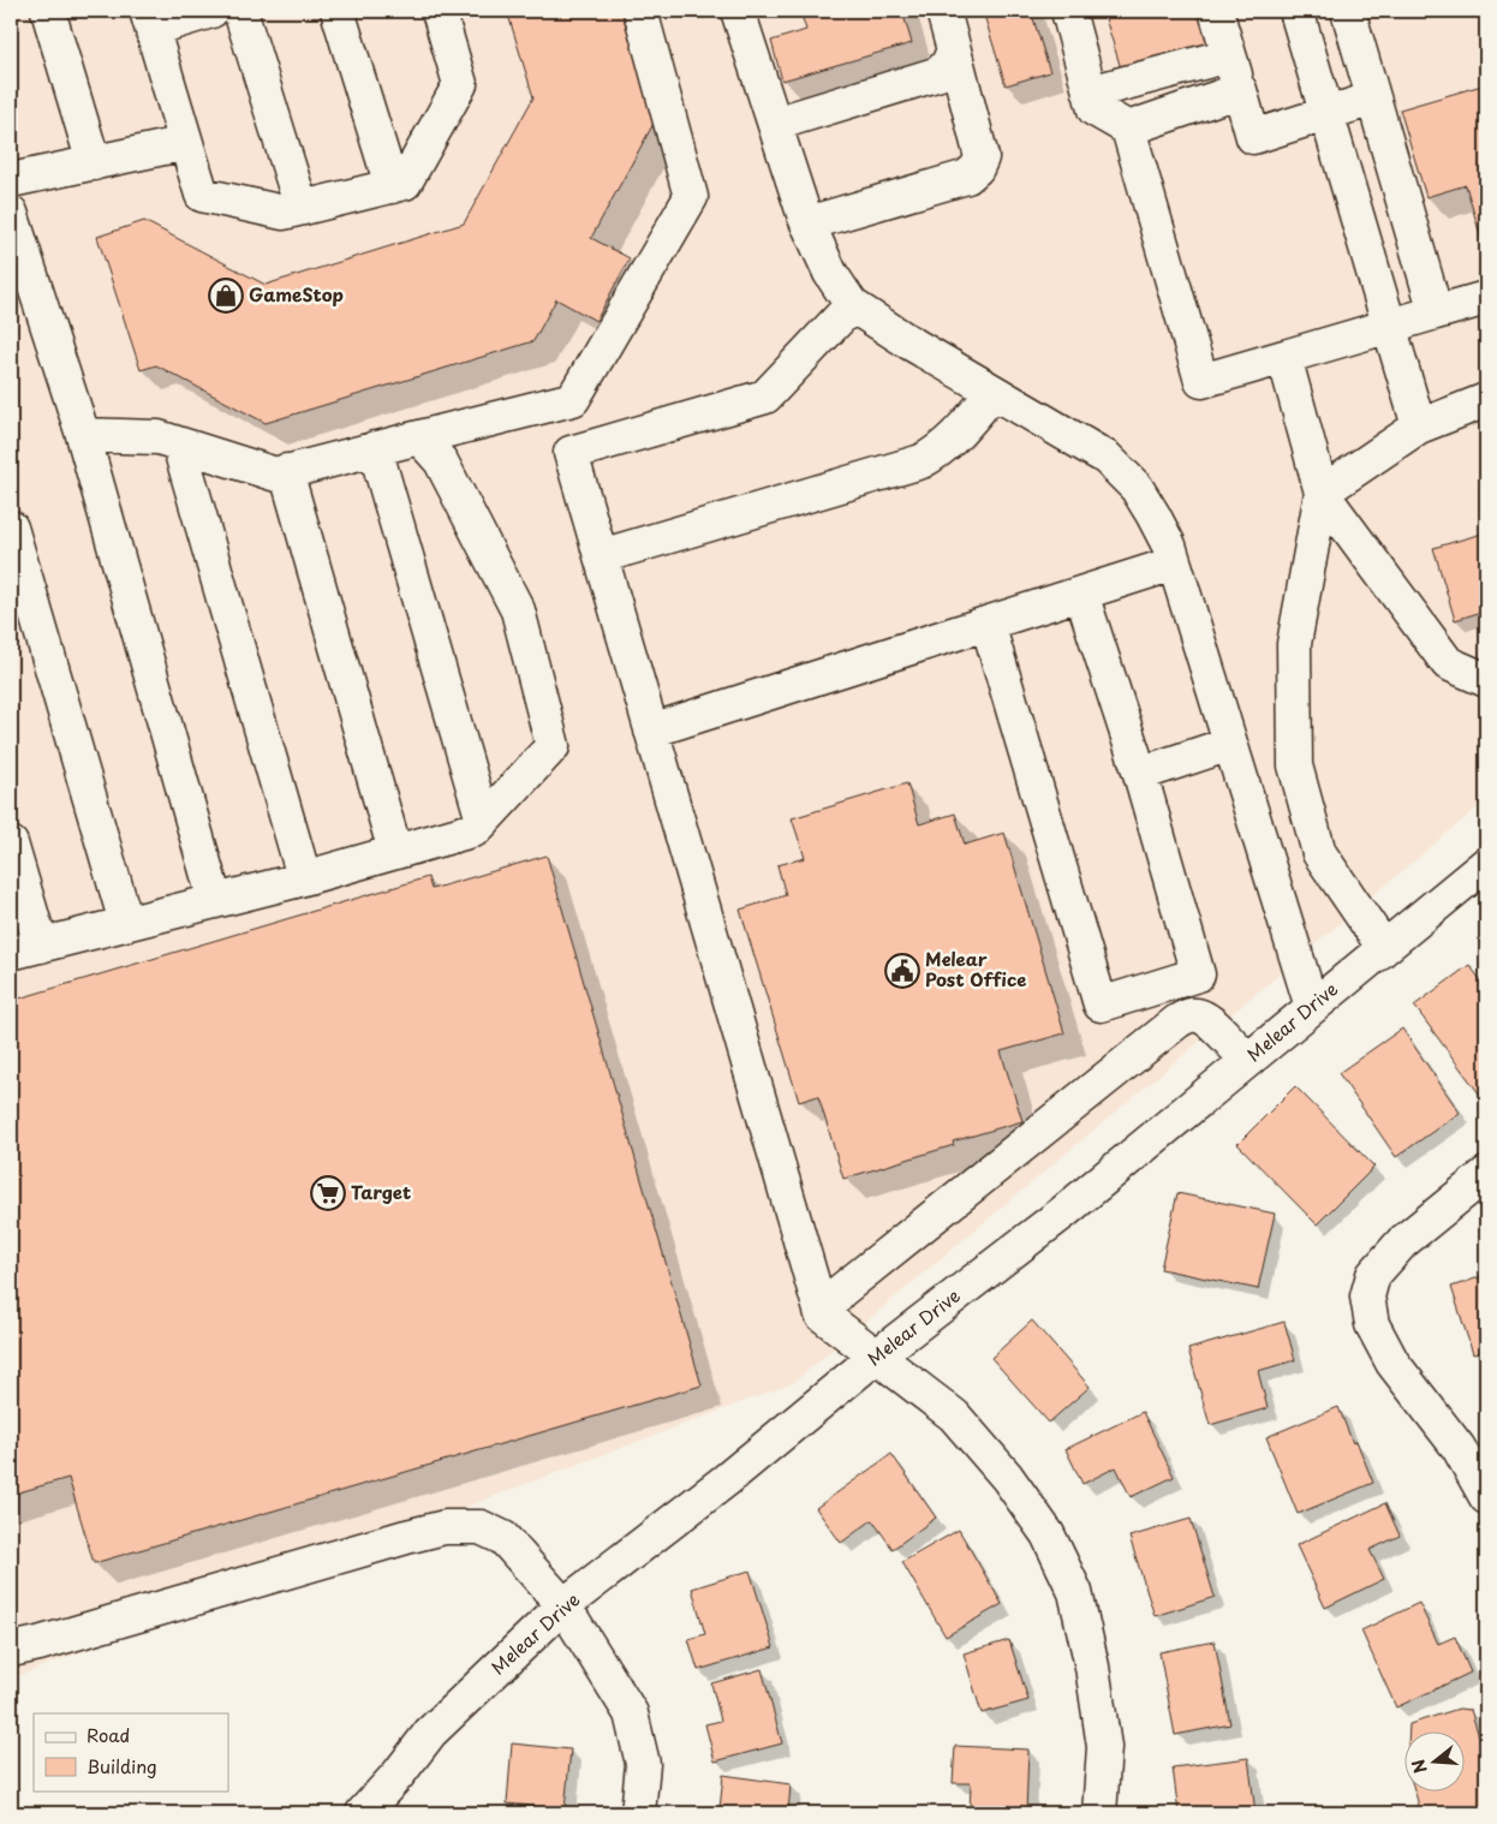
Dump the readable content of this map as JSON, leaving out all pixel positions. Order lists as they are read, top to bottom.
{
  "streets": {
    "street": ["Melear Drive"]
  },
  "places": {
    "shop": ["GameStop"],
    "public building": ["Melear Post Office"],
    "supermarket": ["Target"]
  },
  "legend": ["Road", "Building"],
  "north": "left"
}
